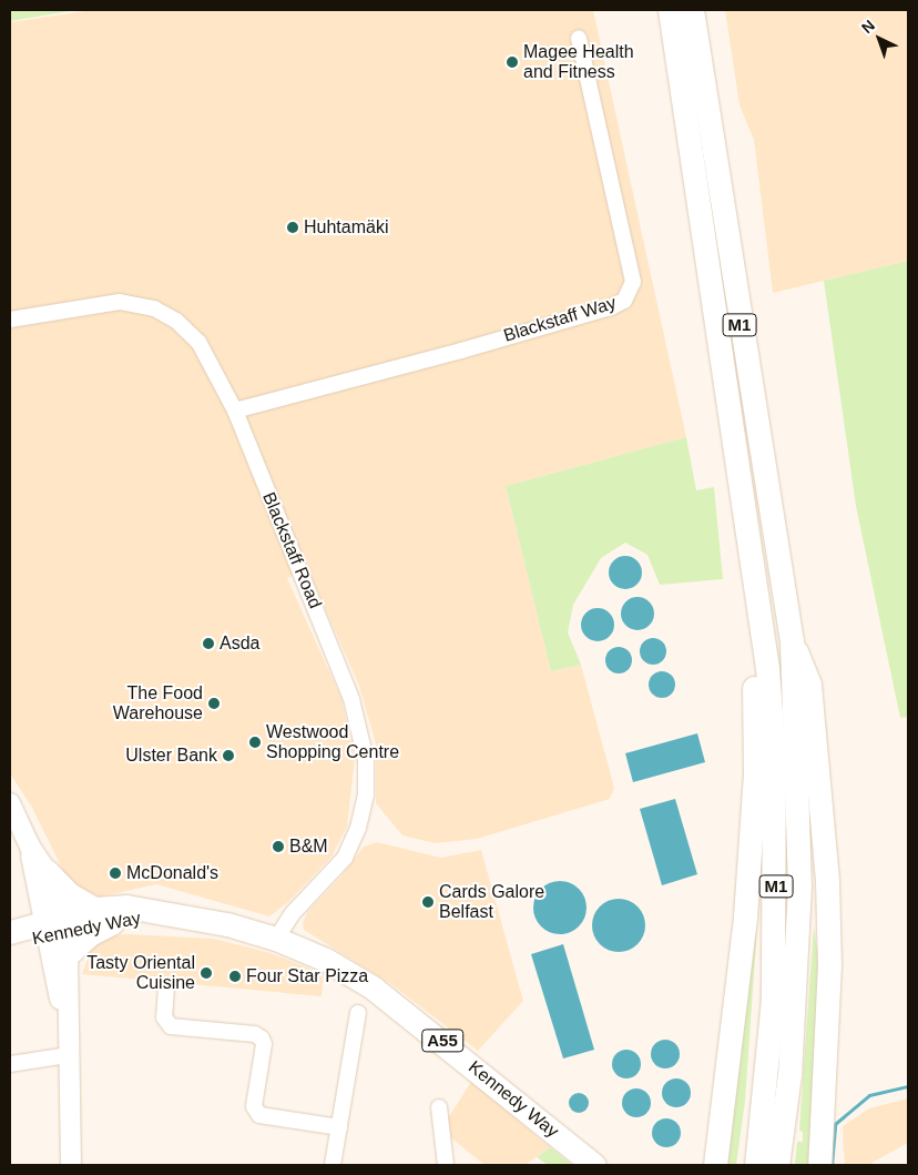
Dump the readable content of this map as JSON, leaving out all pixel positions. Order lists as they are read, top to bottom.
{
  "streets": {
    "highway": ["M1", "Kennedy Way", "A55"],
    "street": ["Blackstaff Way", "Blackstaff Road"]
  },
  "crossings": [
    ["Blackstaff Way", "Blackstaff Road"],
    ["Blackstaff Road", "Kennedy Way"]
  ],
  "places": [
    "Magee Health and Fitness",
    "Huhtamäki",
    "Asda",
    "The Food Warehouse",
    "Westwood Shopping Centre",
    "Ulster Bank",
    "B&M",
    "McDonald's",
    "Cards Galore Belfast",
    "Tasty Oriental Cuisine",
    "Four Star Pizza"
  ],
  "north": "top left"
}
